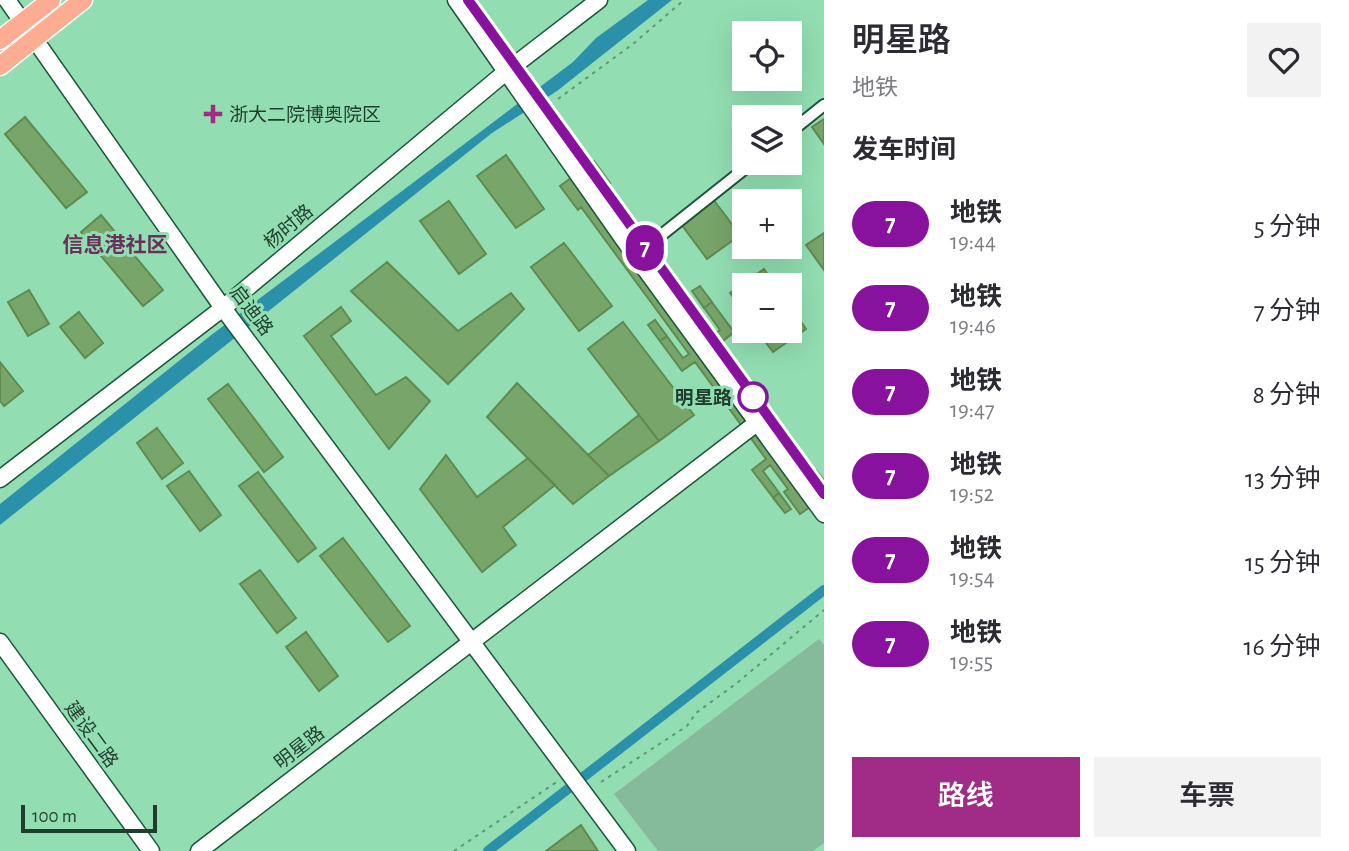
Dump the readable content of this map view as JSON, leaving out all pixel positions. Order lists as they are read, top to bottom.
{
  "streets": {
    "street": [
      "杨时路",
      "启迪路",
      "建设二路",
      "明星路"
    ]
  },
  "crossings": [
    ["杨时路", "启迪路"],
    ["启迪路", "明星路"]
  ],
  "districts": ["信息港社区"],
  "places": {
    "health": ["浙大二院博奥院区"],
    "other": ["明星路"]
  },
  "lines": ["metro line 7"],
  "scale_bar": "100 m",
  "page": {
    "on_map": "7",
    "heading": [
      ["明星路", "地铁"],
      "发车时间"
    ],
    "map_buttons": ["+", "−"],
    "list": [
      {
        "mark": "7",
        "name": "地铁",
        "note": "19:44",
        "value": "5 分钟"
      },
      {
        "mark": "7",
        "name": "地铁",
        "note": "19:46",
        "value": "7 分钟"
      },
      {
        "mark": "7",
        "name": "地铁",
        "note": "19:47",
        "value": "8 分钟"
      },
      {
        "mark": "7",
        "name": "地铁",
        "note": "19:52",
        "value": "13 分钟"
      },
      {
        "mark": "7",
        "name": "地铁",
        "note": "19:54",
        "value": "15 分钟"
      },
      {
        "mark": "7",
        "name": "地铁",
        "note": "19:55",
        "value": "16 分钟"
      }
    ],
    "buttons": ["路线", "车票"],
    "scale": "100 m"
  }
}
